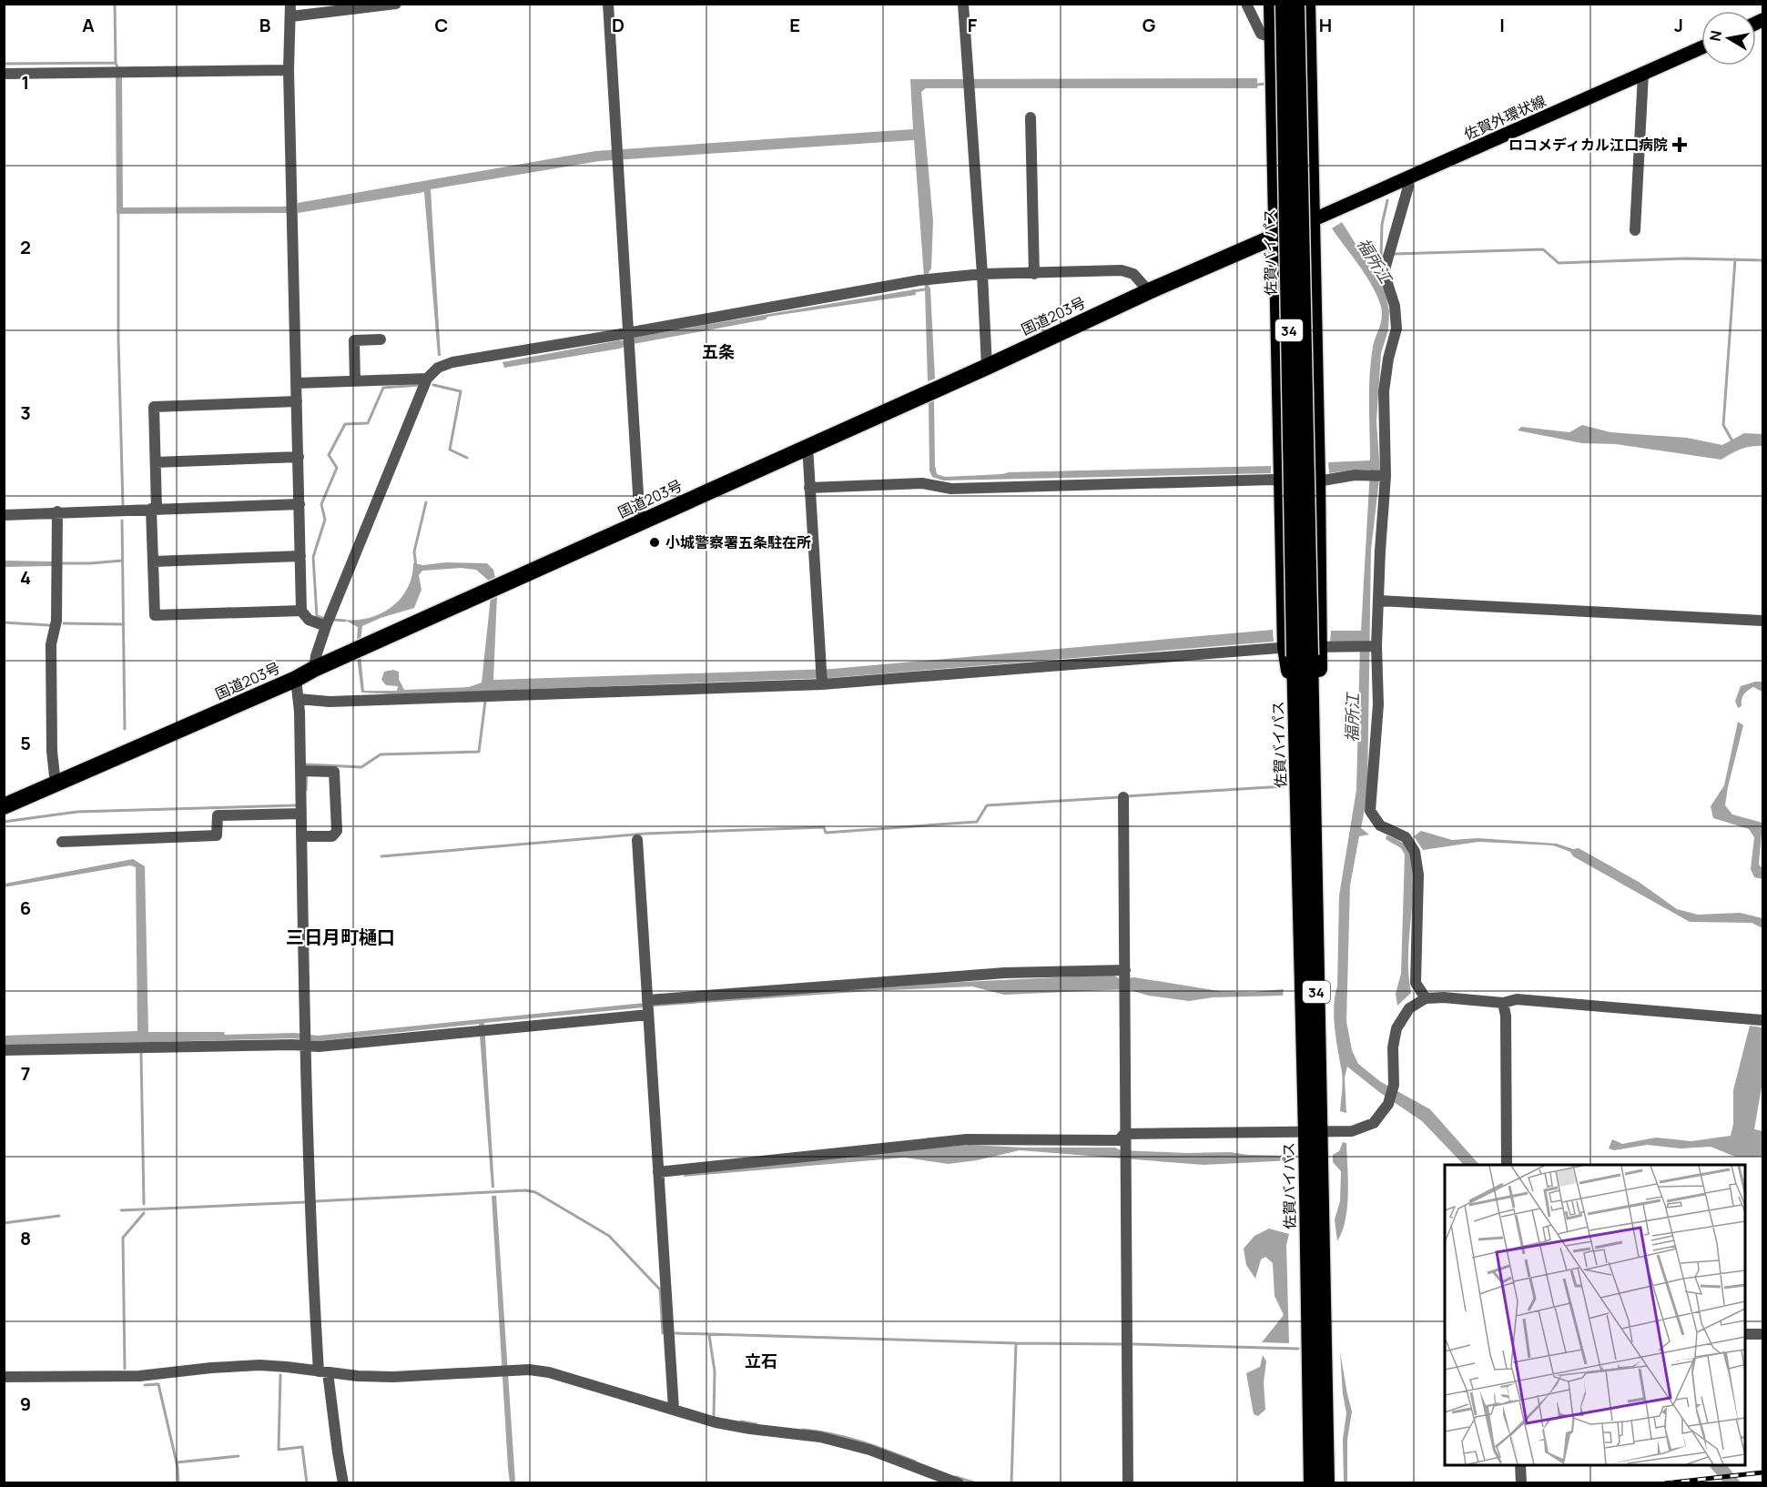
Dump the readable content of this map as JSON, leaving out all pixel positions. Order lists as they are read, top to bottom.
{
  "streets": {
    "highway": ["佐賀バイパス", "国道203号", "34"],
    "main road": ["佐賀外環状線"]
  },
  "crossings": [
    ["佐賀外環状線", "国道203号"]
  ],
  "districts": ["五条", "三日月町樋口", "立石"],
  "water": ["福所江"],
  "places": {
    "health": ["ロコメディカル江口病院"],
    "other": ["小城警察署五条駐在所"]
  },
  "north": "left",
  "grid": {
    "columns": [
      "A",
      "B",
      "C",
      "D",
      "E",
      "F",
      "G",
      "H",
      "I",
      "J"
    ],
    "rows": [
      "1",
      "2",
      "3",
      "4",
      "5",
      "6",
      "7",
      "8",
      "9"
    ]
  }
}
